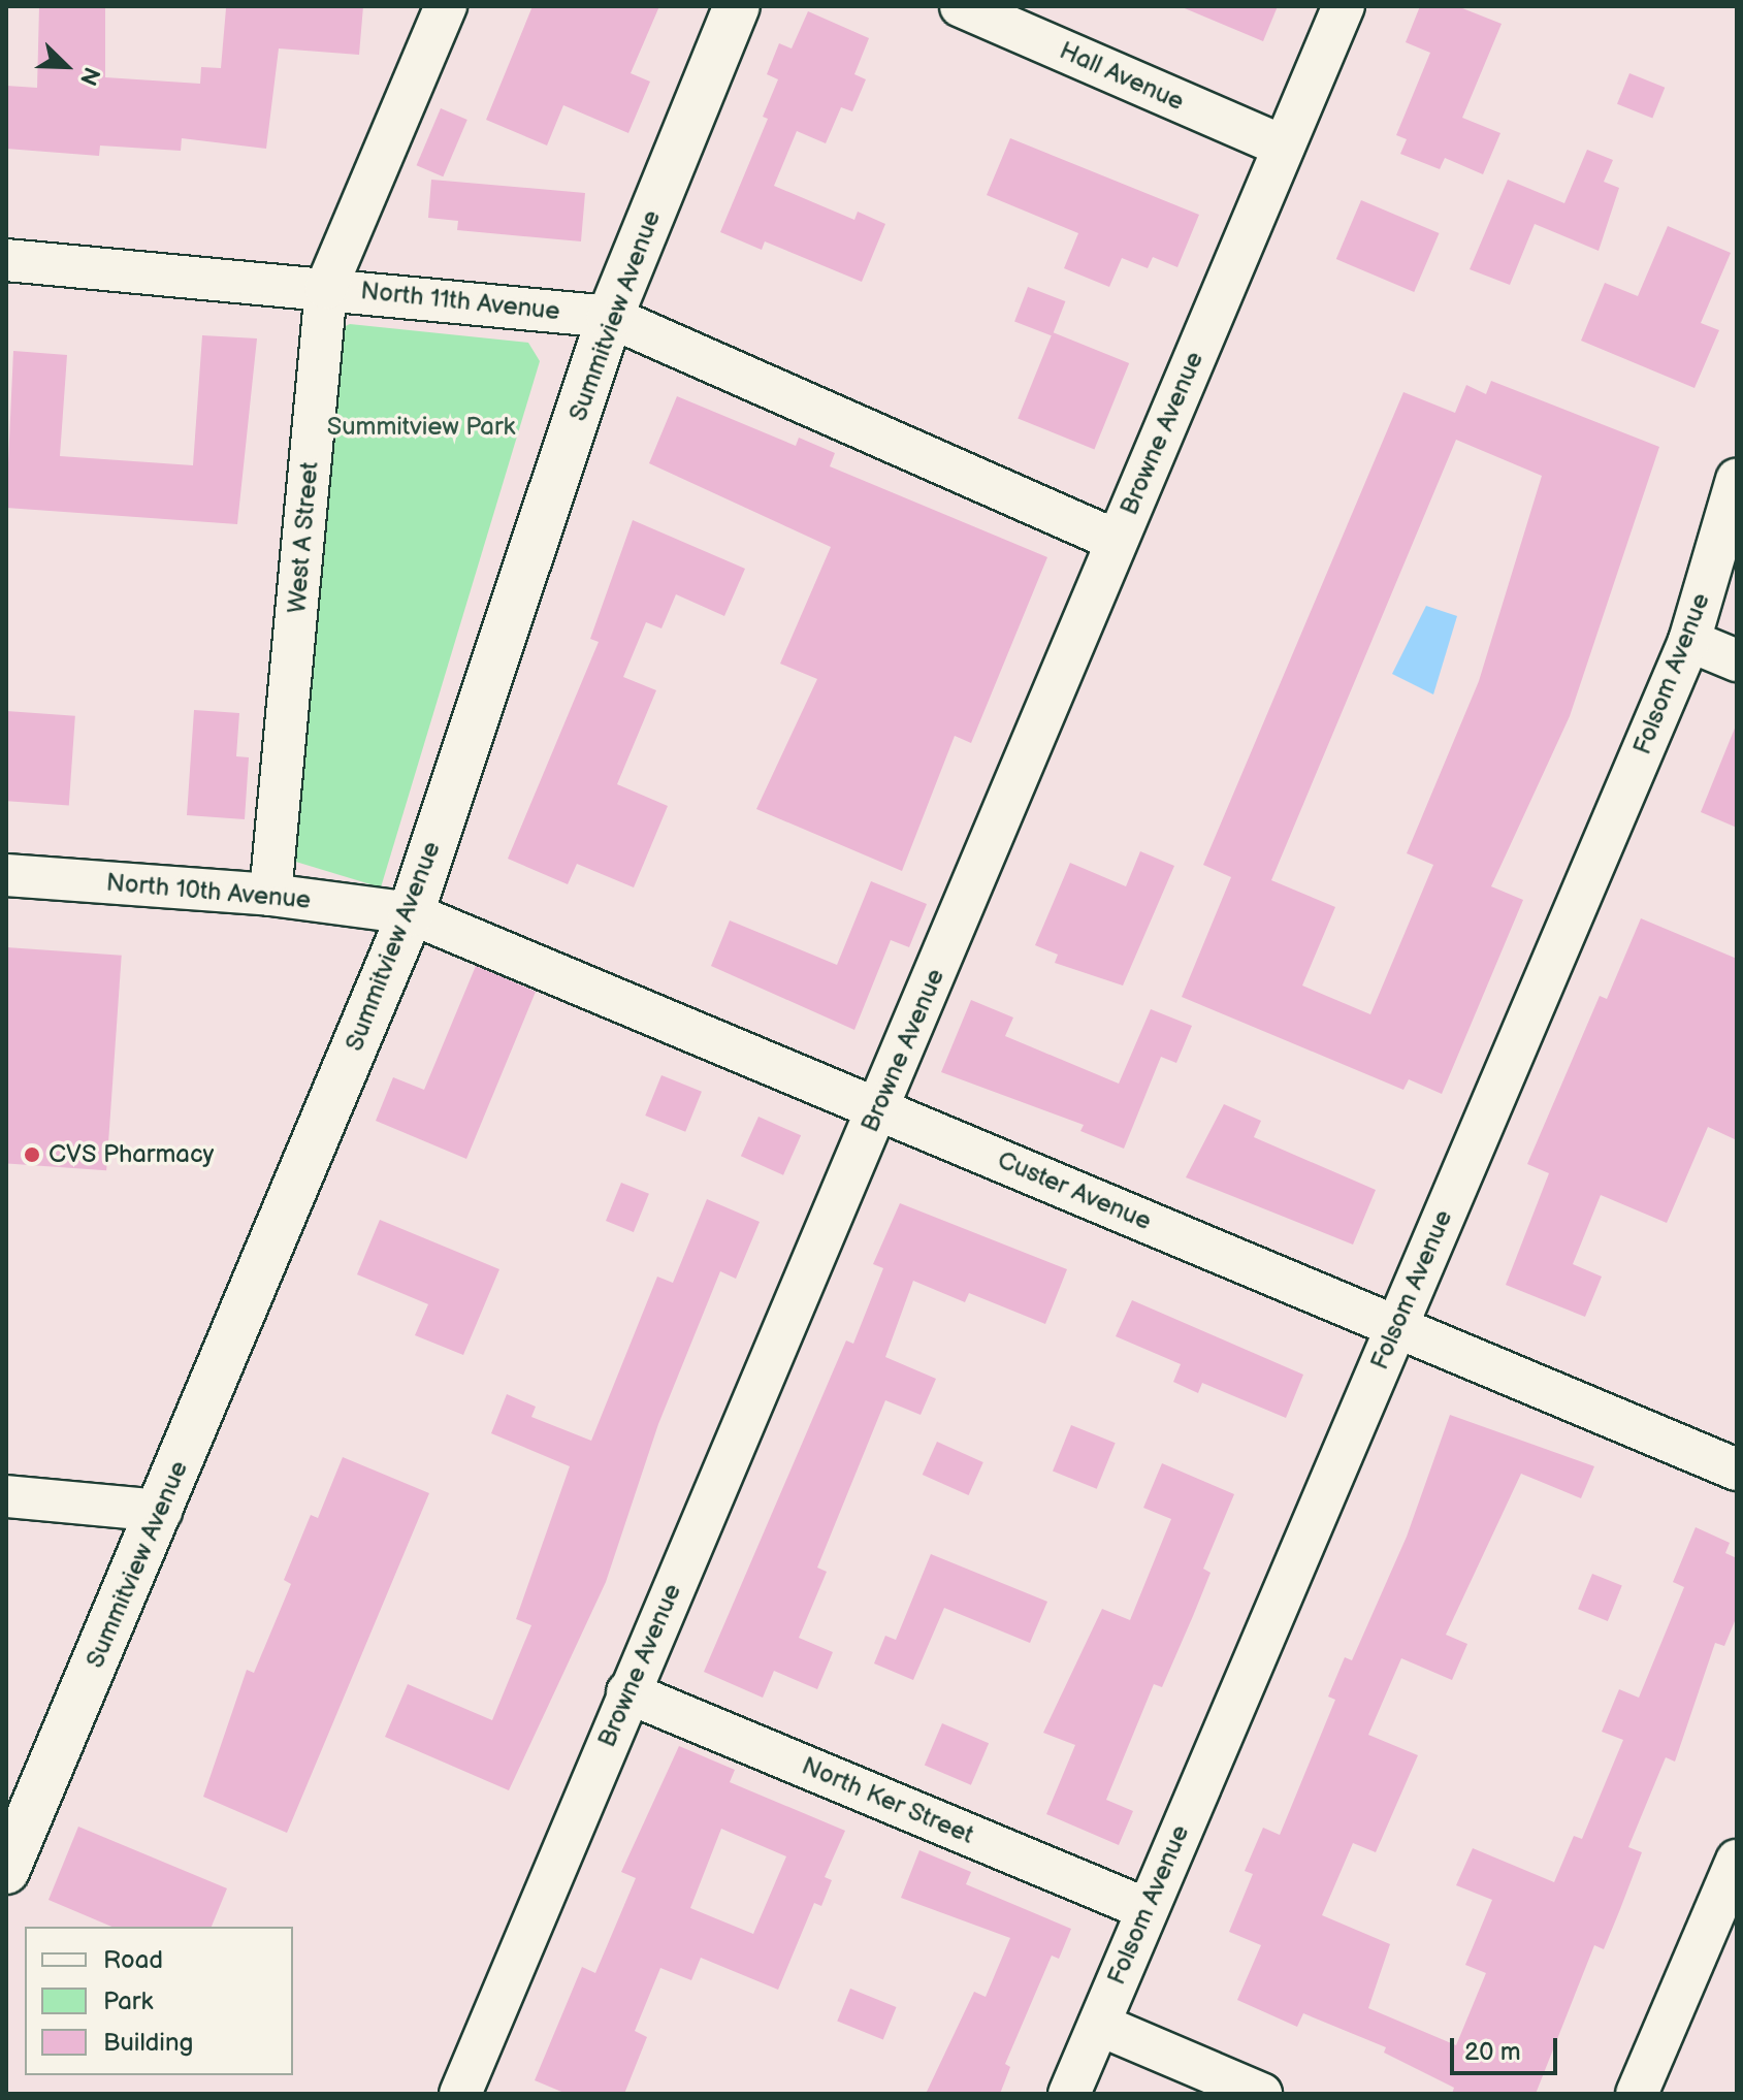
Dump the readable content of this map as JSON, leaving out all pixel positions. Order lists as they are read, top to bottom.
{
  "streets": {
    "main road": ["Summitview Avenue"],
    "street": [
      "Hall Avenue",
      "North 11th Avenue",
      "Browne Avenue",
      "West A Street",
      "Folsom Avenue",
      "North 10th Avenue",
      "Custer Avenue",
      "North Ker Street"
    ]
  },
  "crossings": [
    ["Hall Avenue", "Browne Avenue"],
    ["North 11th Avenue", "Summitview Avenue"],
    ["North 11th Avenue", "Browne Avenue"],
    ["North 11th Avenue", "West A Street"],
    ["Summitview Avenue", "North 10th Avenue"],
    ["Summitview Avenue", "Custer Avenue"],
    ["Browne Avenue", "Custer Avenue"],
    ["Browne Avenue", "North Ker Street"],
    ["West A Street", "North 10th Avenue"],
    ["Folsom Avenue", "Custer Avenue"],
    ["Folsom Avenue", "North Ker Street"],
    ["North 10th Avenue", "Custer Avenue"]
  ],
  "parks": ["Summitview Park"],
  "places": ["CVS Pharmacy"],
  "legend": ["Road", "Park", "Building"],
  "scale_bar": "20 m",
  "north": "bottom right"
}
